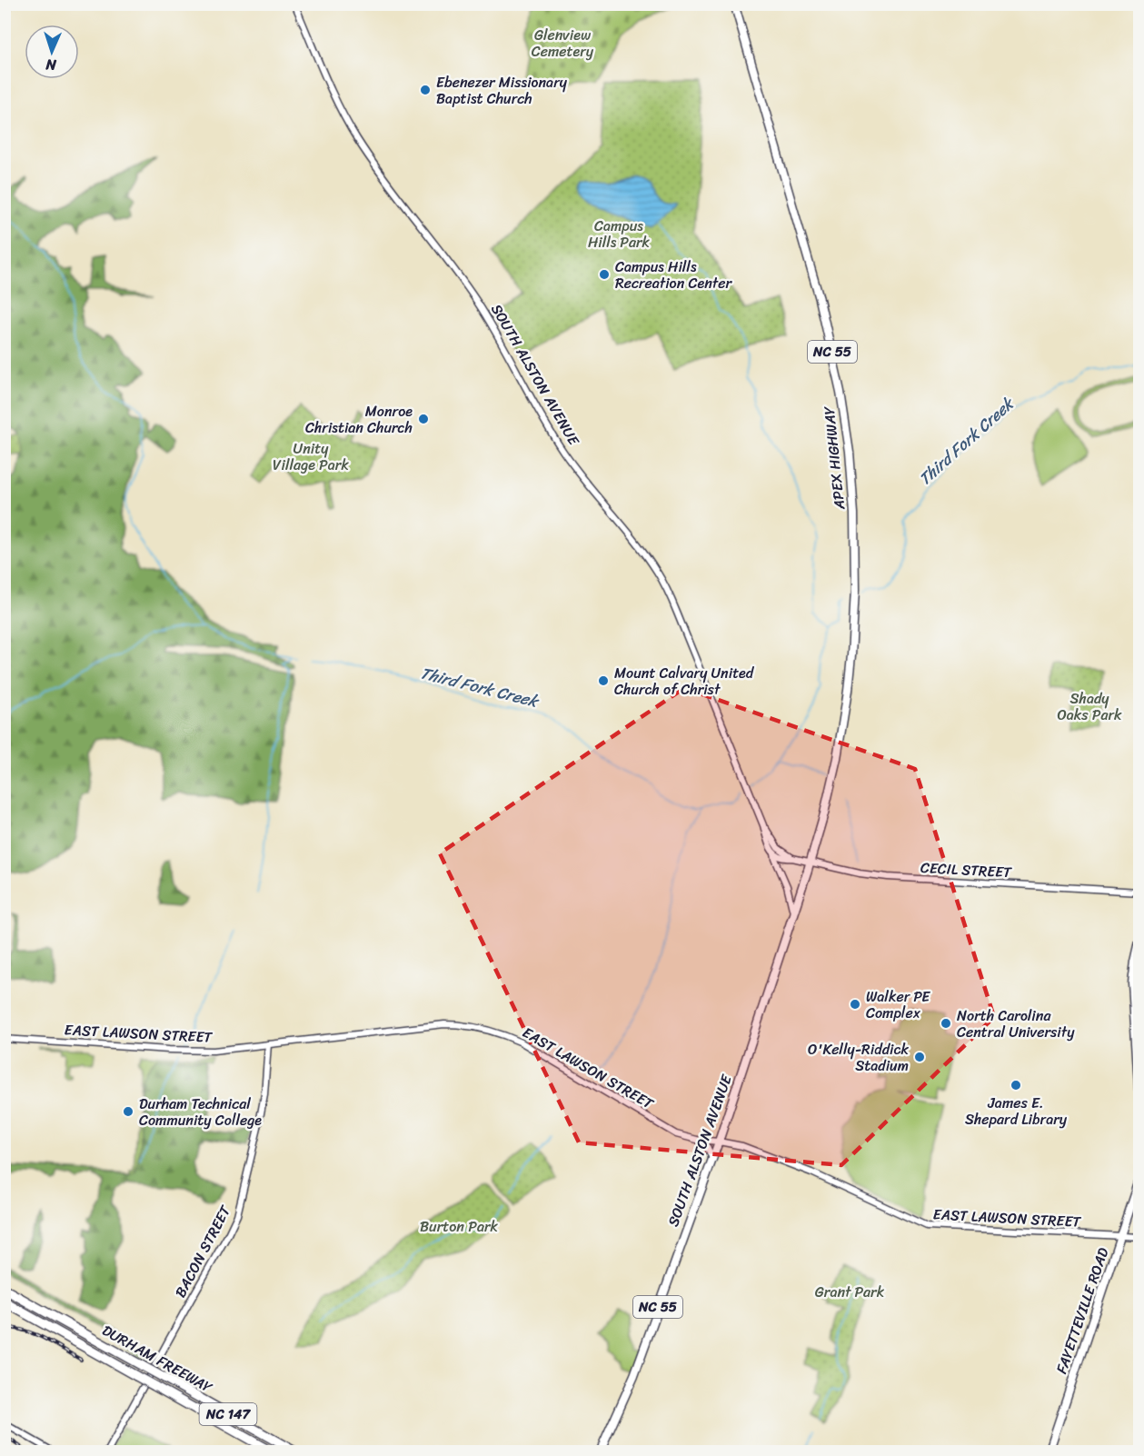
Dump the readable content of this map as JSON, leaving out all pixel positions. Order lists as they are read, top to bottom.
{
  "streets": {
    "highway": ["DURHAM FREEWAY", "NC 147"],
    "main road": [
      "NC 55",
      "SOUTH ALSTON AVENUE",
      "APEX HIGHWAY",
      "FAYETTEVILLE ROAD"
    ],
    "street": ["CECIL STREET", "EAST LAWSON STREET", "BACON STREET"]
  },
  "crossings": [
    ["SOUTH ALSTON AVENUE", "APEX HIGHWAY"],
    ["SOUTH ALSTON AVENUE", "EAST LAWSON STREET"],
    ["APEX HIGHWAY", "CECIL STREET"],
    ["EAST LAWSON STREET", "BACON STREET"],
    ["EAST LAWSON STREET", "FAYETTEVILLE ROAD"]
  ],
  "water": ["Third Fork Creek"],
  "parks": [
    "Glenview Cemetery",
    "Campus Hills Park",
    "Unity Village Park",
    "Shady Oaks Park",
    "Burton Park",
    "Grant Park"
  ],
  "places": [
    "Ebenezer Missionary Baptist Church",
    "Campus Hills Recreation Center",
    "Monroe Christian Church",
    "Mount Calvary United Church of Christ",
    "Walker PE Complex",
    "North Carolina Central University",
    "O'Kelly-Riddick Stadium",
    "James E. Shepard Library",
    "Durham Technical Community College"
  ],
  "north": "bottom"
}
